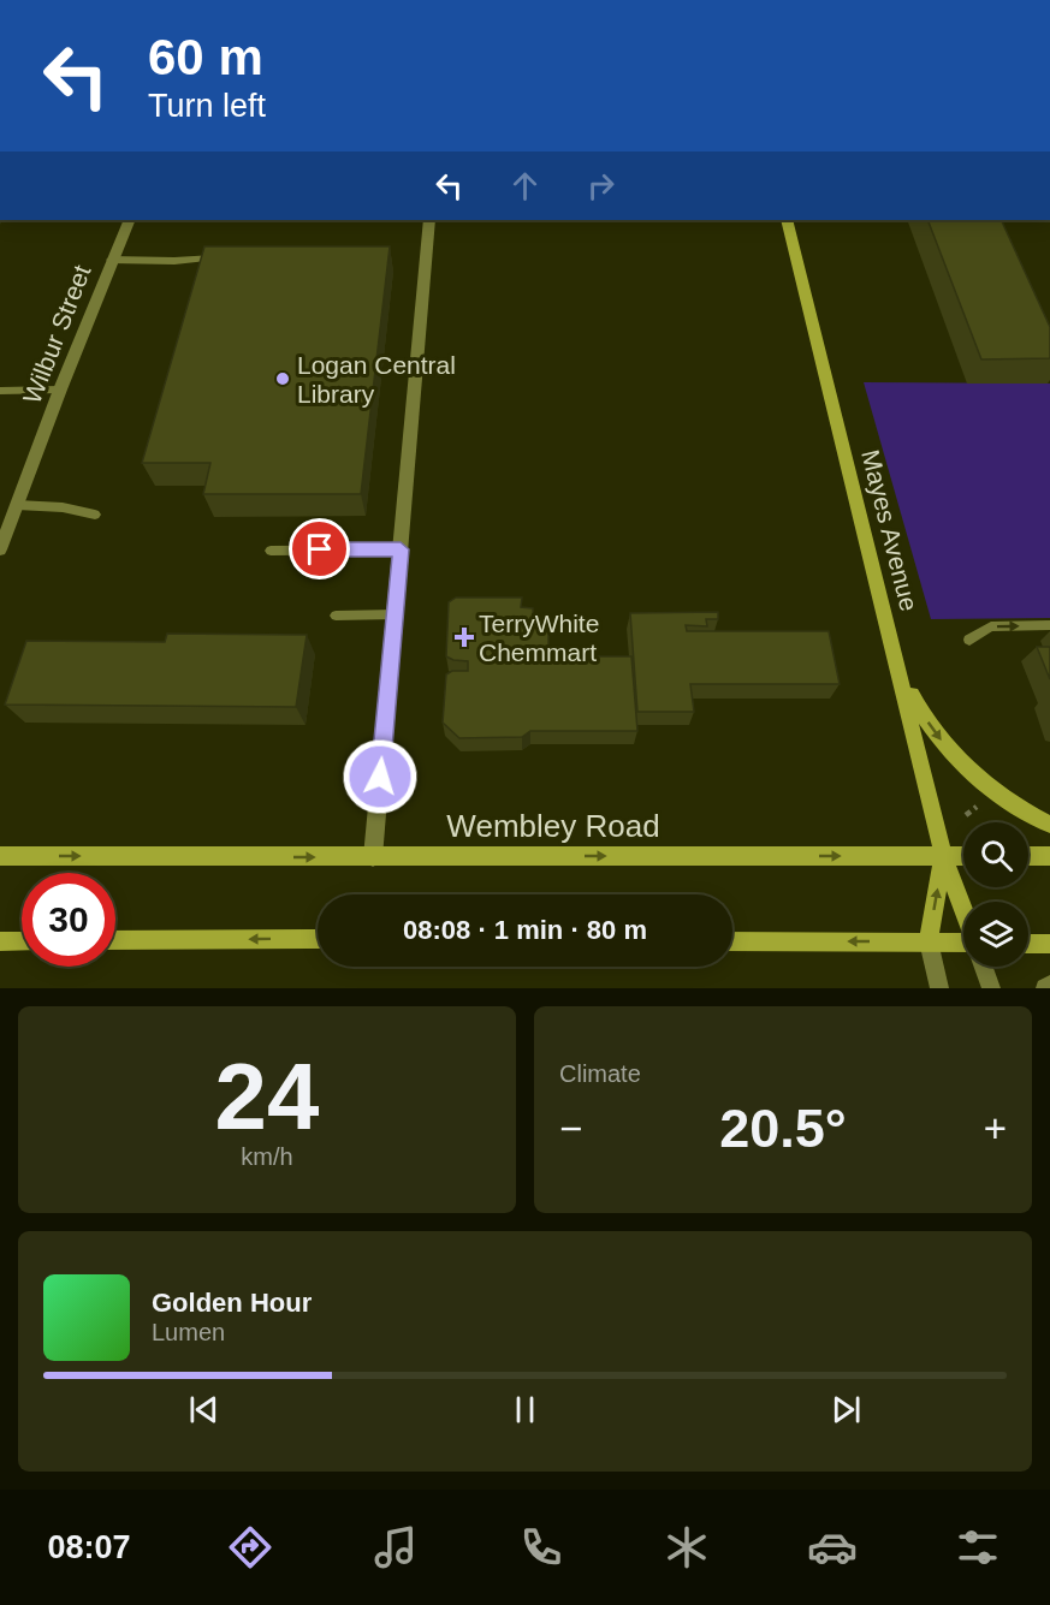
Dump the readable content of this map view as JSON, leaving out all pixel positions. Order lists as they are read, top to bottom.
{
  "streets": {
    "main road": ["Mayes Avenue", "Wembley Road"],
    "street": ["Wilbur Street"]
  },
  "crossings": [
    ["Mayes Avenue", "Wembley Road"]
  ],
  "places": {
    "other": ["Logan Central Library"],
    "health": ["TerryWhite Chemmart"]
  },
  "page": {
    "turn": ["60 m", "Turn left"],
    "limit": "30",
    "trip": "08:08 · 1 min · 80 m",
    "tile": [
      ["24", "km/h"],
      "Climate"
    ],
    "heat": ["−", "20.5°", "+"],
    "song": ["Golden Hour", "Lumen"],
    "tabs": "08:07"
  }
}
